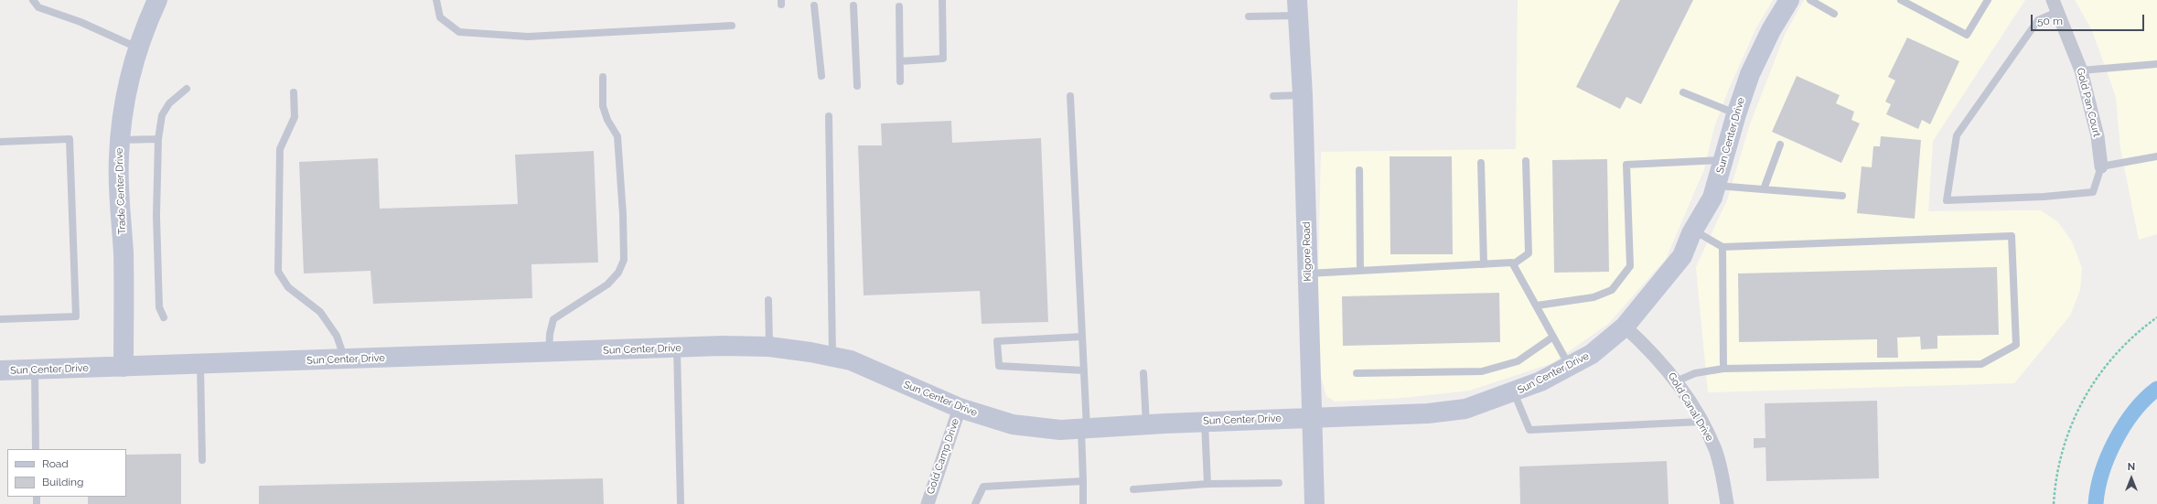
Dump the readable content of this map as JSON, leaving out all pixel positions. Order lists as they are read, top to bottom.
{
  "streets": {
    "street": [
      "Gold Pan Court",
      "Sun Center Drive",
      "Trade Center Drive",
      "Kilgore Road",
      "Gold Canal Drive",
      "Gold Camp Drive"
    ]
  },
  "crossings": [
    ["Sun Center Drive", "Trade Center Drive"],
    ["Sun Center Drive", "Kilgore Road"],
    ["Sun Center Drive", "Gold Canal Drive"],
    ["Sun Center Drive", "Gold Camp Drive"]
  ],
  "legend": ["Road", "Building"],
  "scale_bar": "50 m",
  "north": "top"
}
